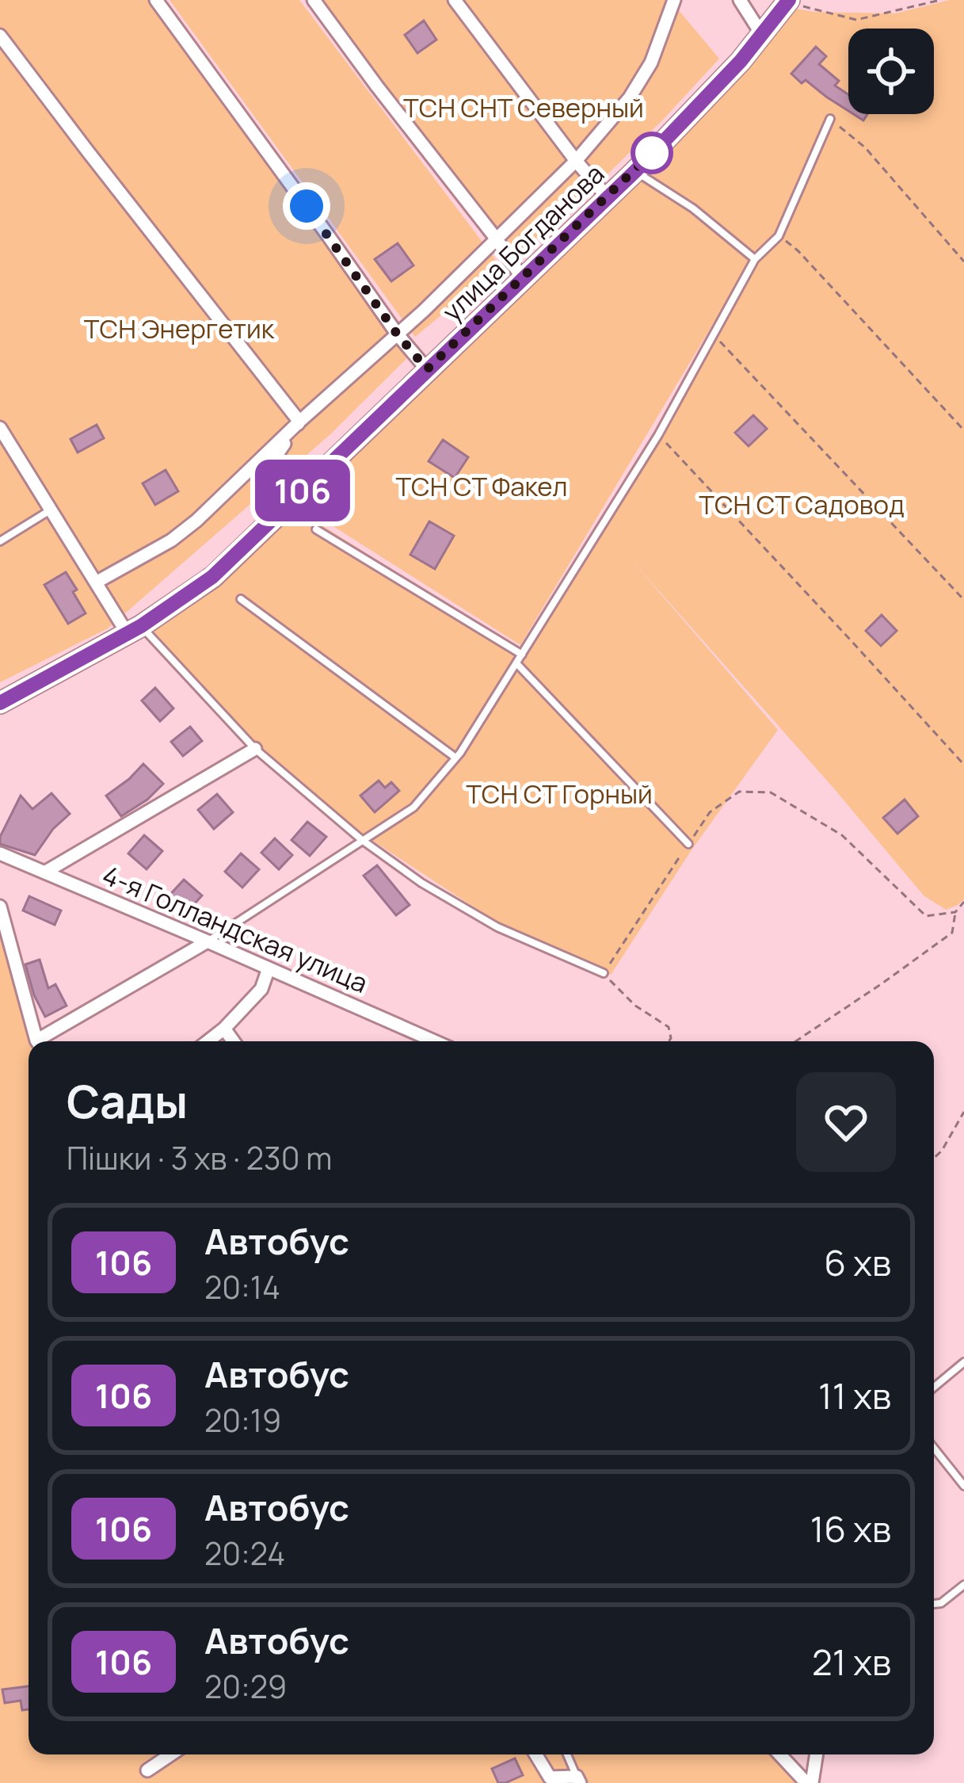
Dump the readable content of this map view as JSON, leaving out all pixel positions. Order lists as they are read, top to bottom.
{
  "streets": {
    "main road": ["улица Богданова"],
    "street": ["4-я Голландская улица"]
  },
  "parks": [
    "ТСН СНТ Северный",
    "ТСН Энергетик",
    "ТСН СТ Факел",
    "ТСН СТ Садовод",
    "ТСН СТ Горный"
  ],
  "lines": ["bus line 106"],
  "page": {
    "on_map": "106",
    "heading": ["Сады", "Пішки · 3 хв · 230 m"],
    "list": [
      {
        "mark": "106",
        "name": "Автобус",
        "note": "20:14",
        "value": "6 хв"
      },
      {
        "mark": "106",
        "name": "Автобус",
        "note": "20:19",
        "value": "11 хв"
      },
      {
        "mark": "106",
        "name": "Автобус",
        "note": "20:24",
        "value": "16 хв"
      },
      {
        "mark": "106",
        "name": "Автобус",
        "note": "20:29",
        "value": "21 хв"
      }
    ]
  }
}
